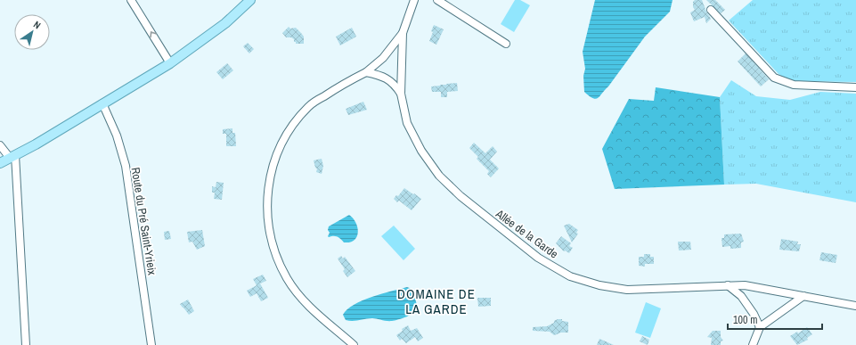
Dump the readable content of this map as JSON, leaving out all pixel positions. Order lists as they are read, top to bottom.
{
  "streets": {
    "street": ["Route du Pré Saint-Yrieix", "Allée de la Garde"]
  },
  "districts": ["DOMAINE DE LA GARDE"],
  "scale_bar": "100 m",
  "north": "top right"
}
